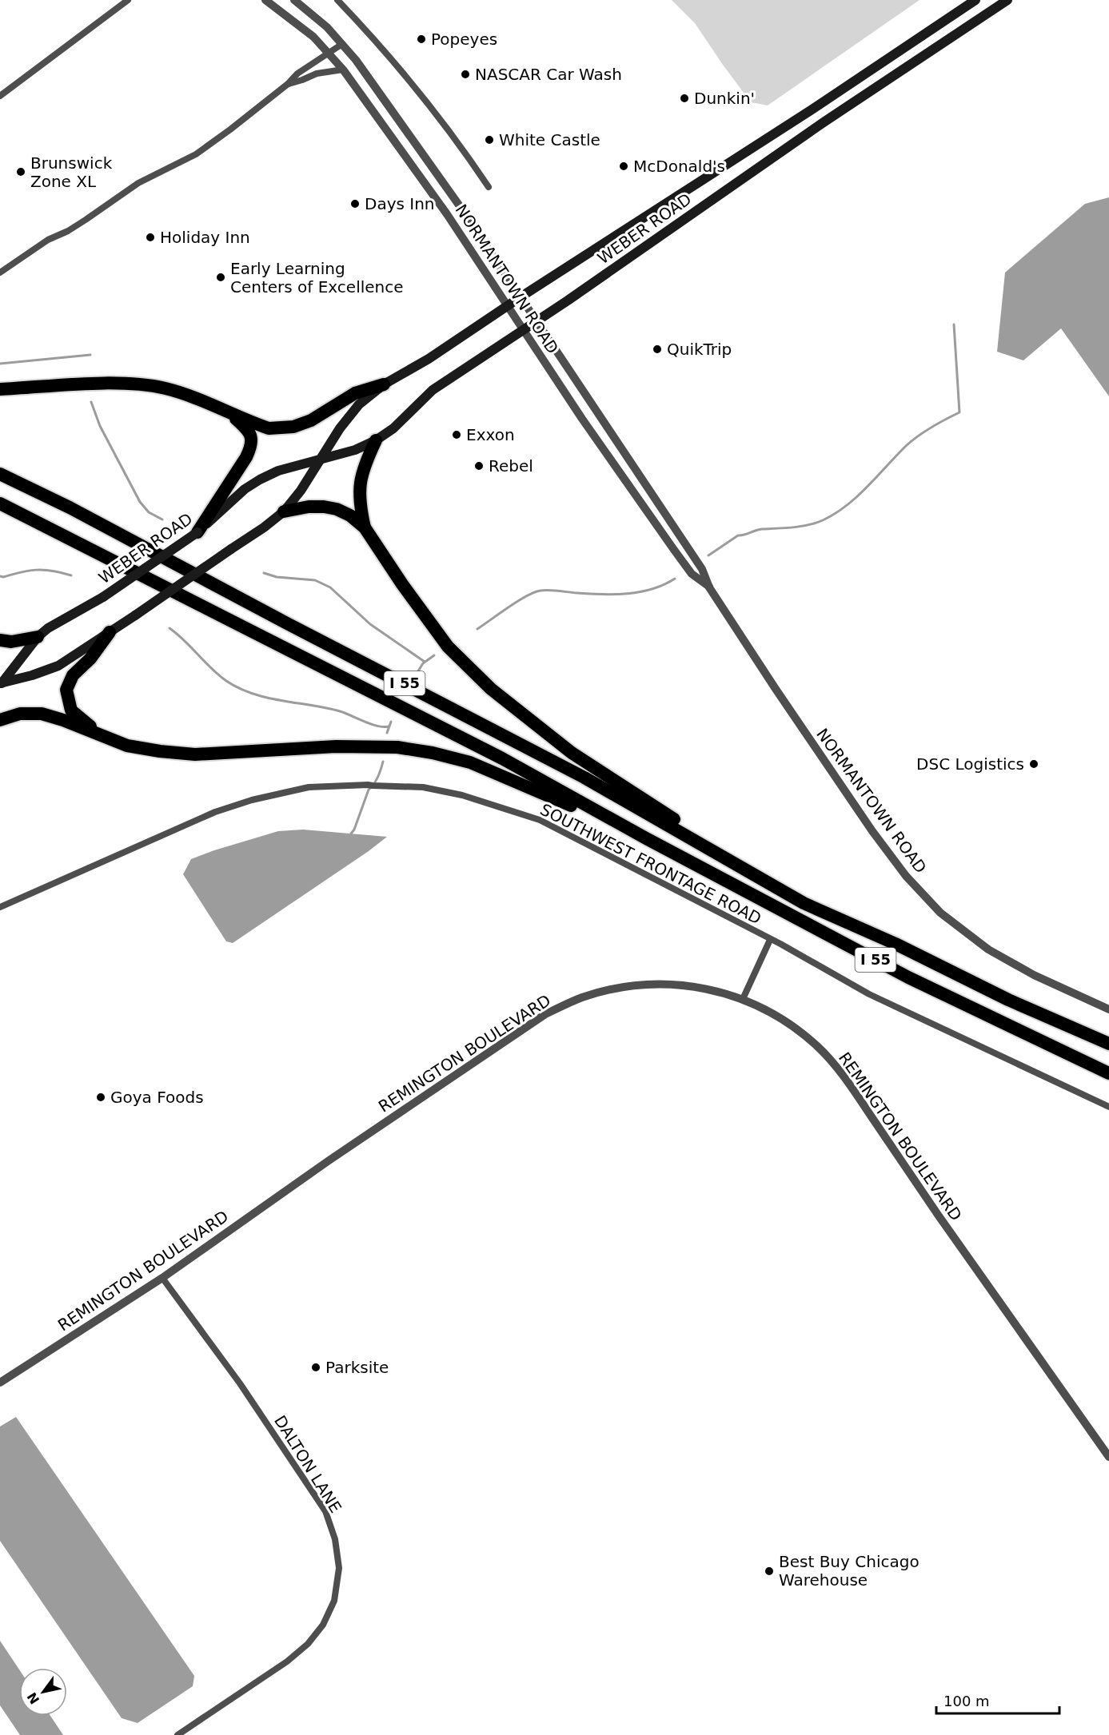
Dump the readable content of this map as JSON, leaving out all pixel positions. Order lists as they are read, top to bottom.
{
  "streets": {
    "highway": ["I 55"],
    "main road": ["WEBER ROAD"],
    "street": [
      "NORMANTOWN ROAD",
      "SOUTHWEST FRONTAGE ROAD",
      "REMINGTON BOULEVARD",
      "DALTON LANE"
    ]
  },
  "crossings": [
    ["WEBER ROAD", "NORMANTOWN ROAD"],
    ["SOUTHWEST FRONTAGE ROAD", "REMINGTON BOULEVARD"],
    ["REMINGTON BOULEVARD", "DALTON LANE"]
  ],
  "places": [
    "Popeyes",
    "NASCAR Car Wash",
    "Dunkin'",
    "White Castle",
    "McDonald's",
    "Brunswick Zone XL",
    "Days Inn",
    "Holiday Inn",
    "Early Learning Centers of Excellence",
    "QuikTrip",
    "Exxon",
    "Rebel",
    "DSC Logistics",
    "Goya Foods",
    "Parksite",
    "Best Buy Chicago Warehouse"
  ],
  "scale_bar": "100 m",
  "north": "bottom left"
}
